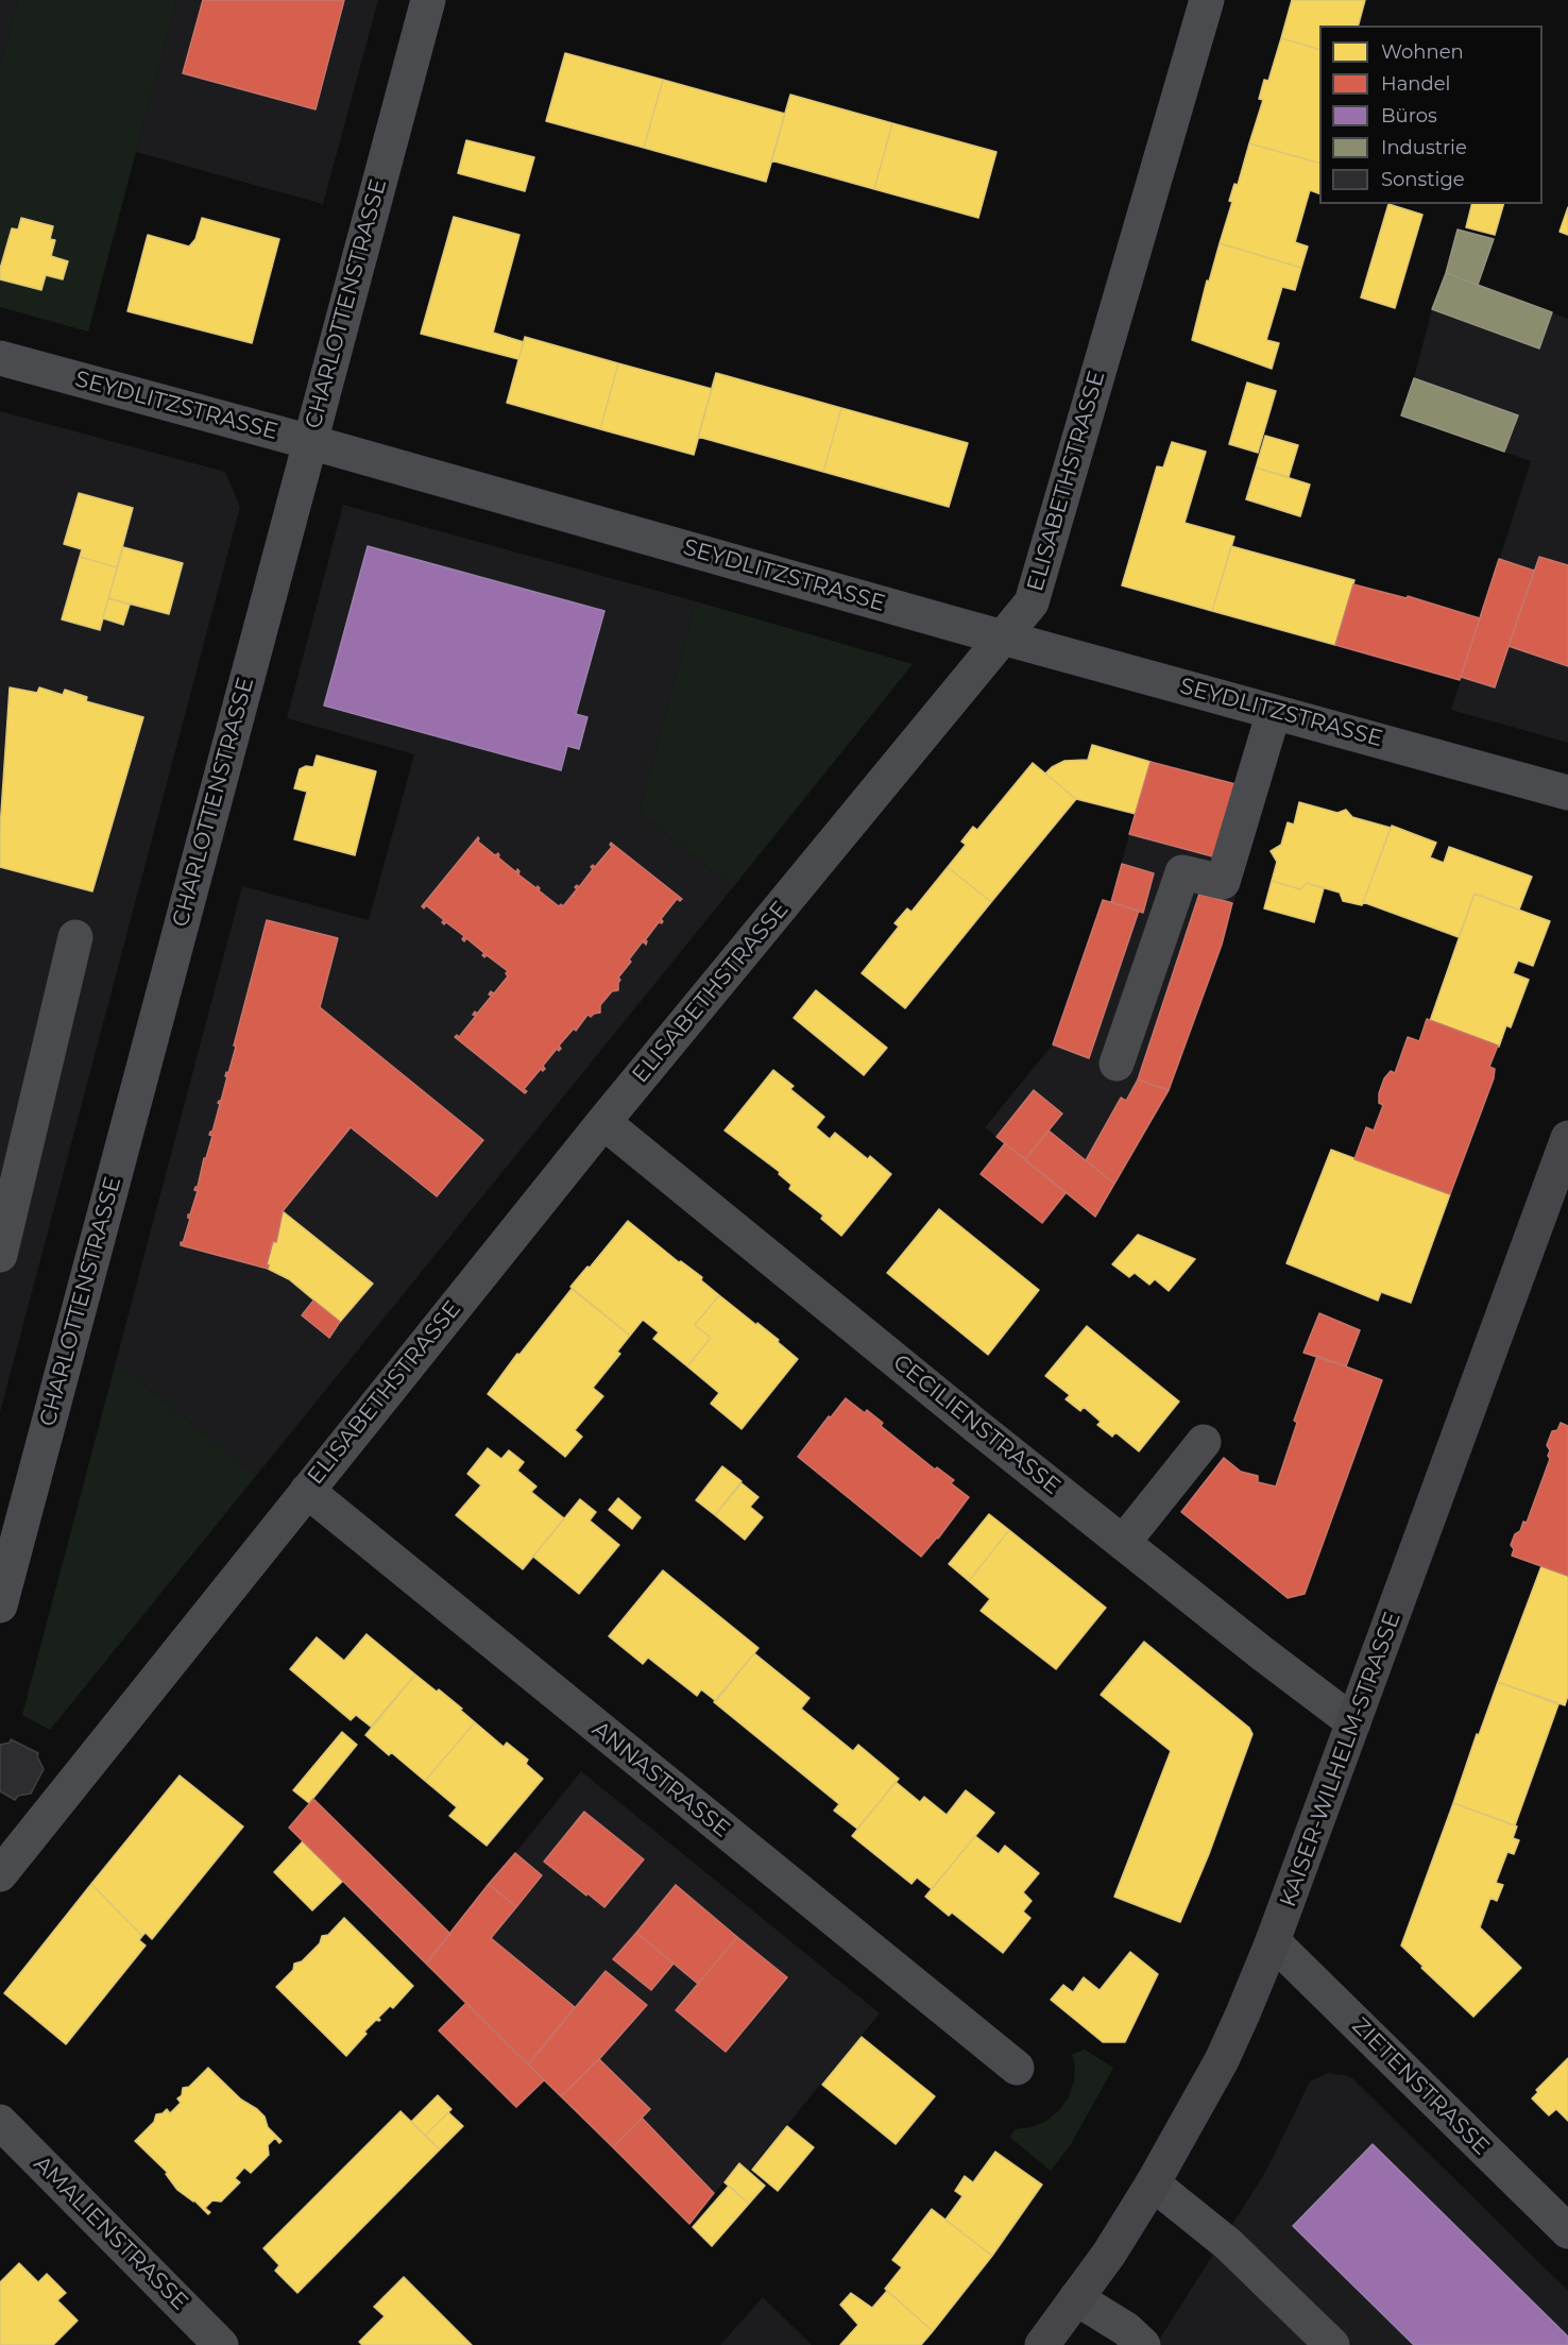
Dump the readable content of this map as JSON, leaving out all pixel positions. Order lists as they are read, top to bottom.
{
  "streets": {
    "main road": ["KAISER-WILHELM-STRASSE"],
    "street": [
      "CHARLOTTENSTRASSE",
      "SEYDLITZSTRASSE",
      "ELISABETHSTRASSE",
      "CECILIENSTRASSE",
      "ANNASTRASSE",
      "ZIETENSTRASSE",
      "AMALIENSTRASSE"
    ]
  },
  "crossings": [
    ["CHARLOTTENSTRASSE", "SEYDLITZSTRASSE"],
    ["SEYDLITZSTRASSE", "ELISABETHSTRASSE"],
    ["ELISABETHSTRASSE", "CECILIENSTRASSE"],
    ["ELISABETHSTRASSE", "ANNASTRASSE"],
    ["CECILIENSTRASSE", "KAISER-WILHELM-STRASSE"],
    ["KAISER-WILHELM-STRASSE", "ZIETENSTRASSE"]
  ],
  "legend": [
    "Wohnen",
    "Handel",
    "Büros",
    "Industrie",
    "Sonstige"
  ]
}
